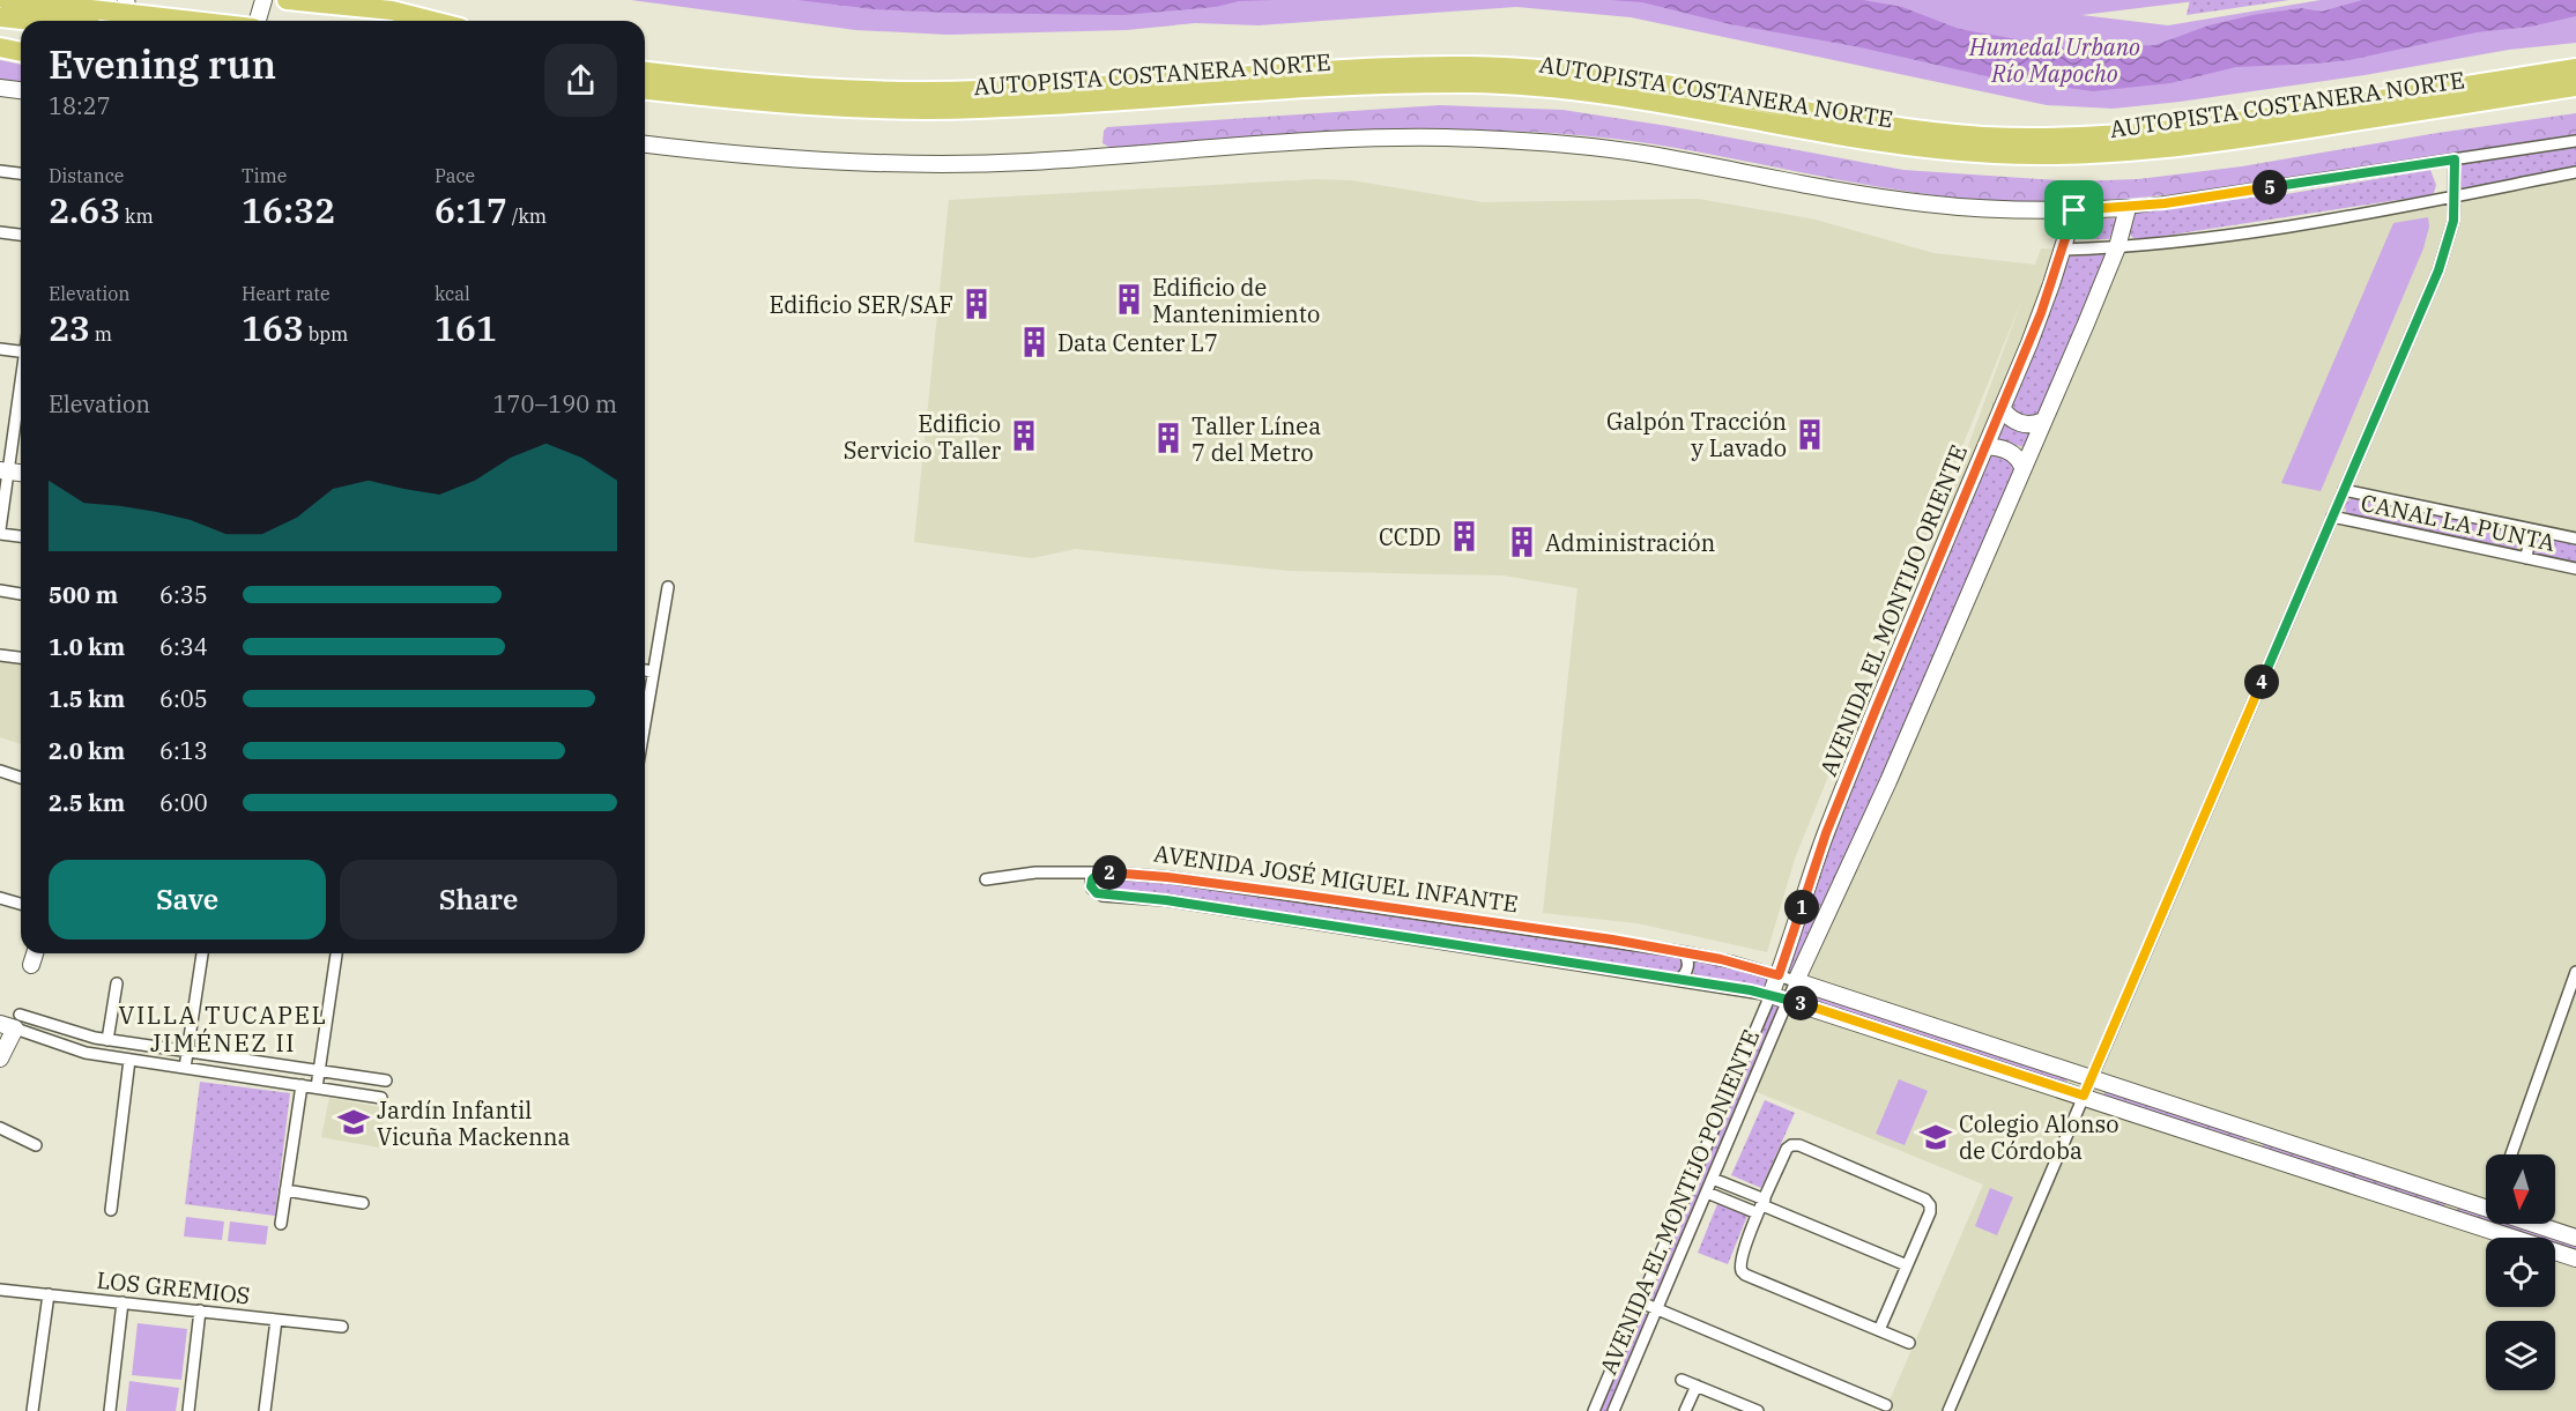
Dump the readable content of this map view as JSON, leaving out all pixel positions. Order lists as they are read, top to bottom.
{
  "streets": {
    "highway": ["AUTOPISTA COSTANERA NORTE"],
    "street": [
      "CANAL LA PUNTA",
      "AVENIDA EL MONTIJO ORIENTE",
      "AVENIDA JOSÉ MIGUEL INFANTE",
      "AVENIDA EL MONTIJO PONIENTE",
      "LOS GREMIOS"
    ]
  },
  "crossings": [
    ["AVENIDA EL MONTIJO ORIENTE", "AVENIDA JOSÉ MIGUEL INFANTE"],
    ["AVENIDA JOSÉ MIGUEL INFANTE", "AVENIDA EL MONTIJO PONIENTE"]
  ],
  "districts": ["VILLA TUCAPEL JIMÉNEZ II"],
  "parks": ["Humedal Urbano Río Mapocho"],
  "places": {
    "building": [
      "Edificio de Mantenimiento",
      "Edificio SER/SAF",
      "Data Center L7",
      "Galpón Tracción y Lavado",
      "Edificio Servicio Taller",
      "Taller Línea 7 del Metro",
      "CCDD",
      "Administración"
    ],
    "school or university": ["Jardín Infantil Vicuña Mackenna", "Colegio Alonso de Córdoba"]
  },
  "north": "bottom",
  "page": {
    "heading": ["Evening run", "18:27"],
    "stats": [
      ["Distance", "2.63 km"],
      ["Time", "16:32"],
      ["Pace", "6:17 /km"],
      ["Elevation", "23 m"],
      ["Heart rate", "163 bpm"],
      ["kcal", "161"]
    ],
    "pins": [
      "5",
      "4",
      "2",
      "1",
      "3"
    ],
    "chart": ["Elevation", "170–190 m"],
    "list": [
      {
        "name": "500 m",
        "note": "6:35"
      },
      {
        "name": "1.0 km",
        "note": "6:34"
      },
      {
        "name": "1.5 km",
        "note": "6:05"
      },
      {
        "name": "2.0 km",
        "note": "6:13"
      },
      {
        "name": "2.5 km",
        "note": "6:00"
      }
    ],
    "buttons": ["Save", "Share"]
  }
}
